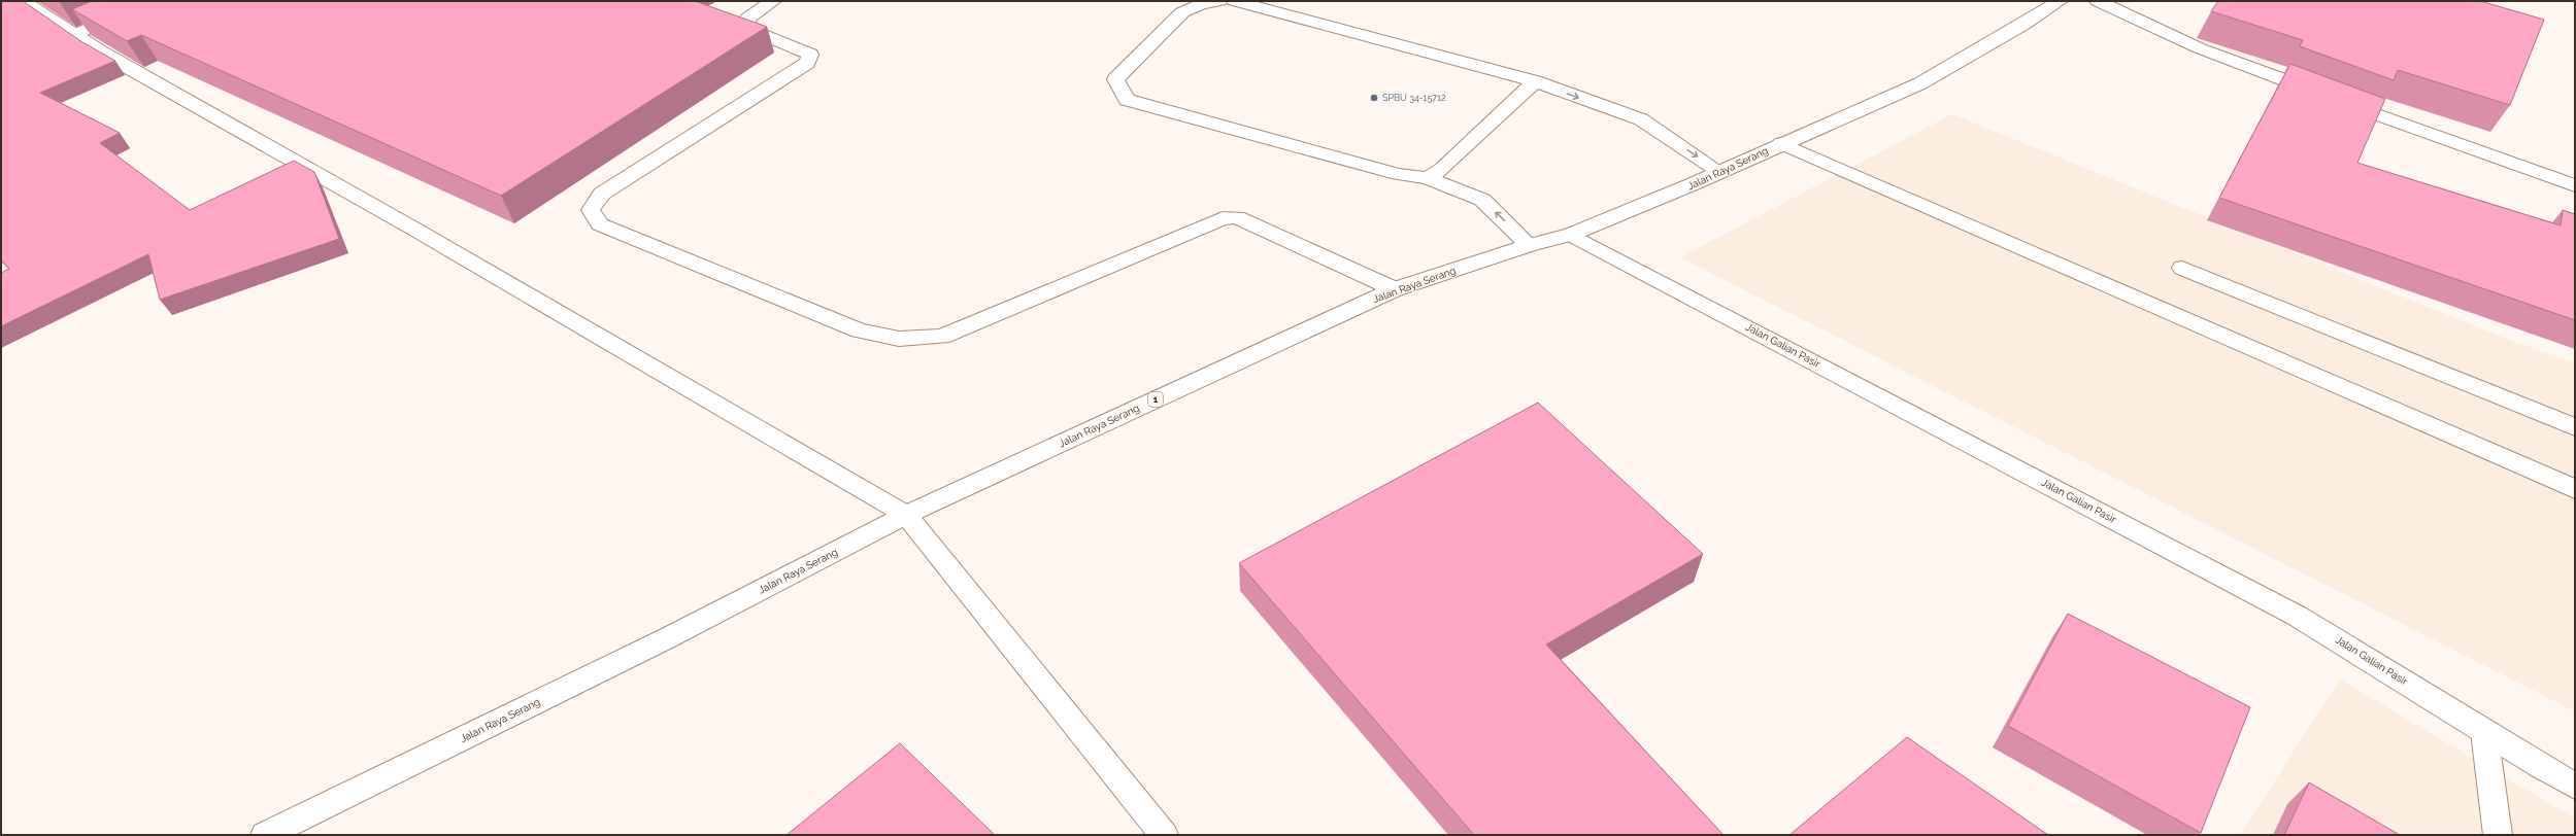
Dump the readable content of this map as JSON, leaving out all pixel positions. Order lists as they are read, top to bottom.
{
  "streets": {
    "main road": ["Jalan Raya Serang", "Jalan Galian Pasir", "1"]
  },
  "crossings": [
    ["Jalan Raya Serang", "Jalan Galian Pasir"]
  ],
  "places": ["SPBU 34-15712"]
}
